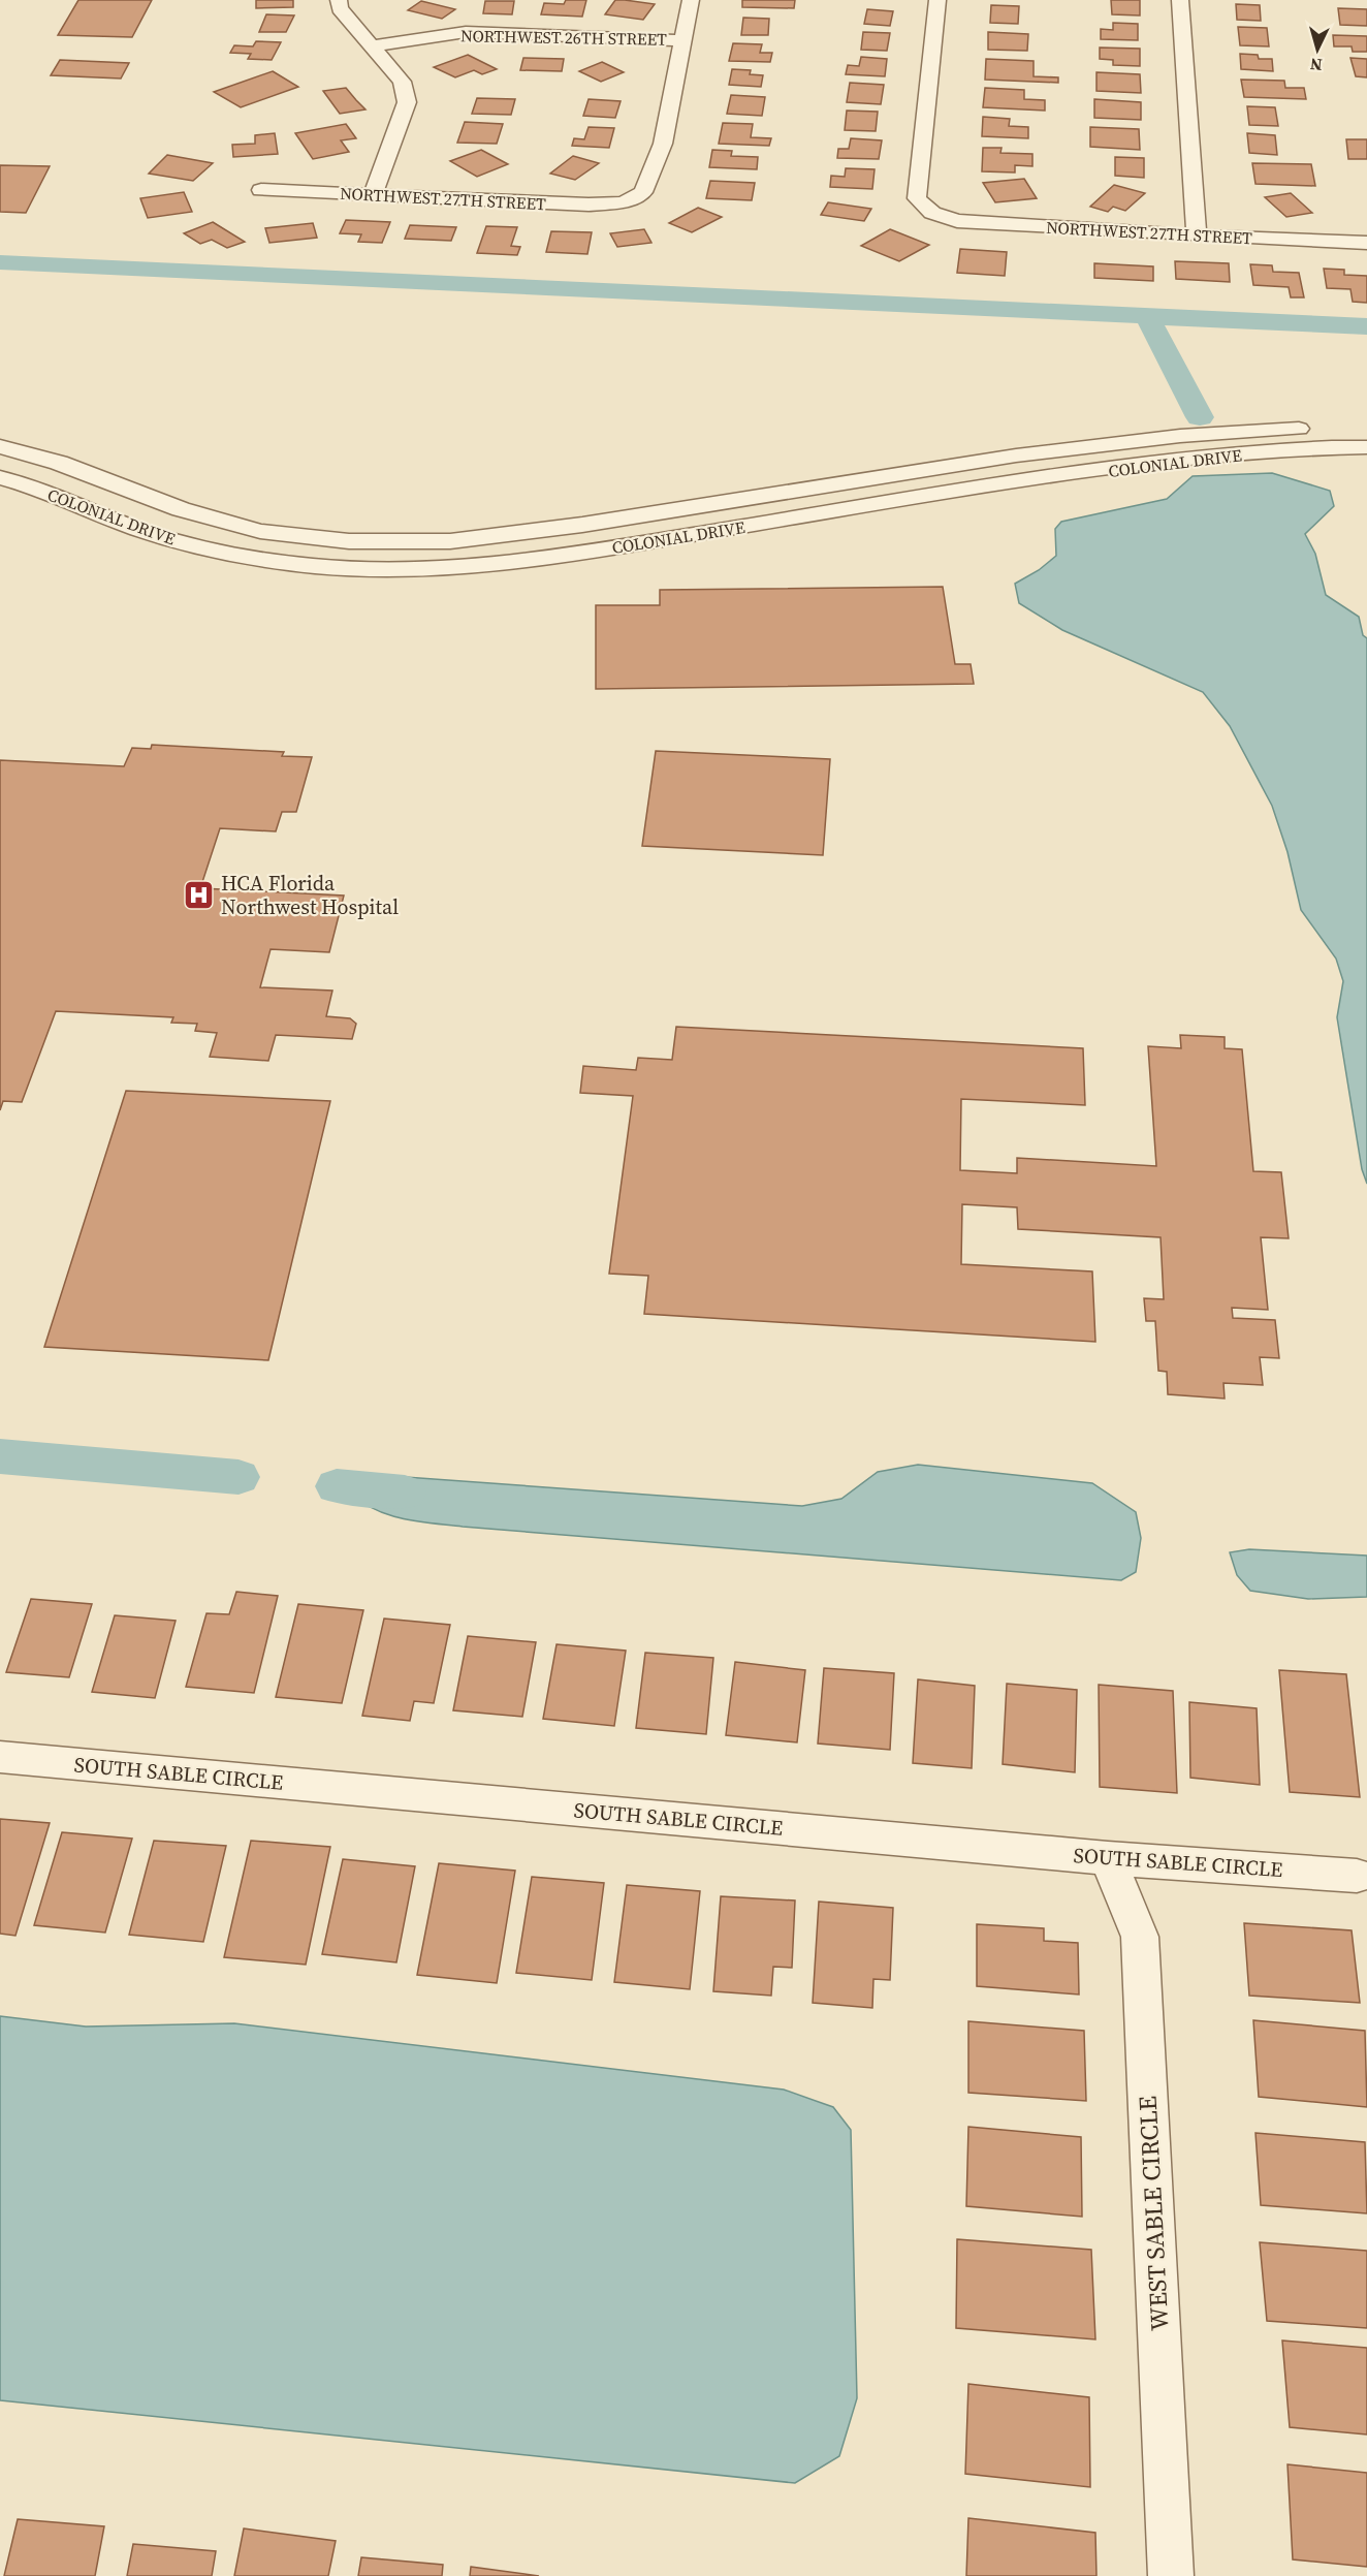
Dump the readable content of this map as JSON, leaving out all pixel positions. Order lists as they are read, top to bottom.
{
  "streets": {
    "street": [
      "NORTHWEST 26TH STREET",
      "NORTHWEST 27TH STREET",
      "COLONIAL DRIVE",
      "SOUTH SABLE CIRCLE",
      "WEST SABLE CIRCLE"
    ]
  },
  "crossings": [
    ["NORTHWEST 26TH STREET", "NORTHWEST 27TH STREET"],
    ["SOUTH SABLE CIRCLE", "WEST SABLE CIRCLE"]
  ],
  "places": {
    "hospital": ["HCA Florida Northwest Hospital"]
  },
  "north": "bottom"
}
